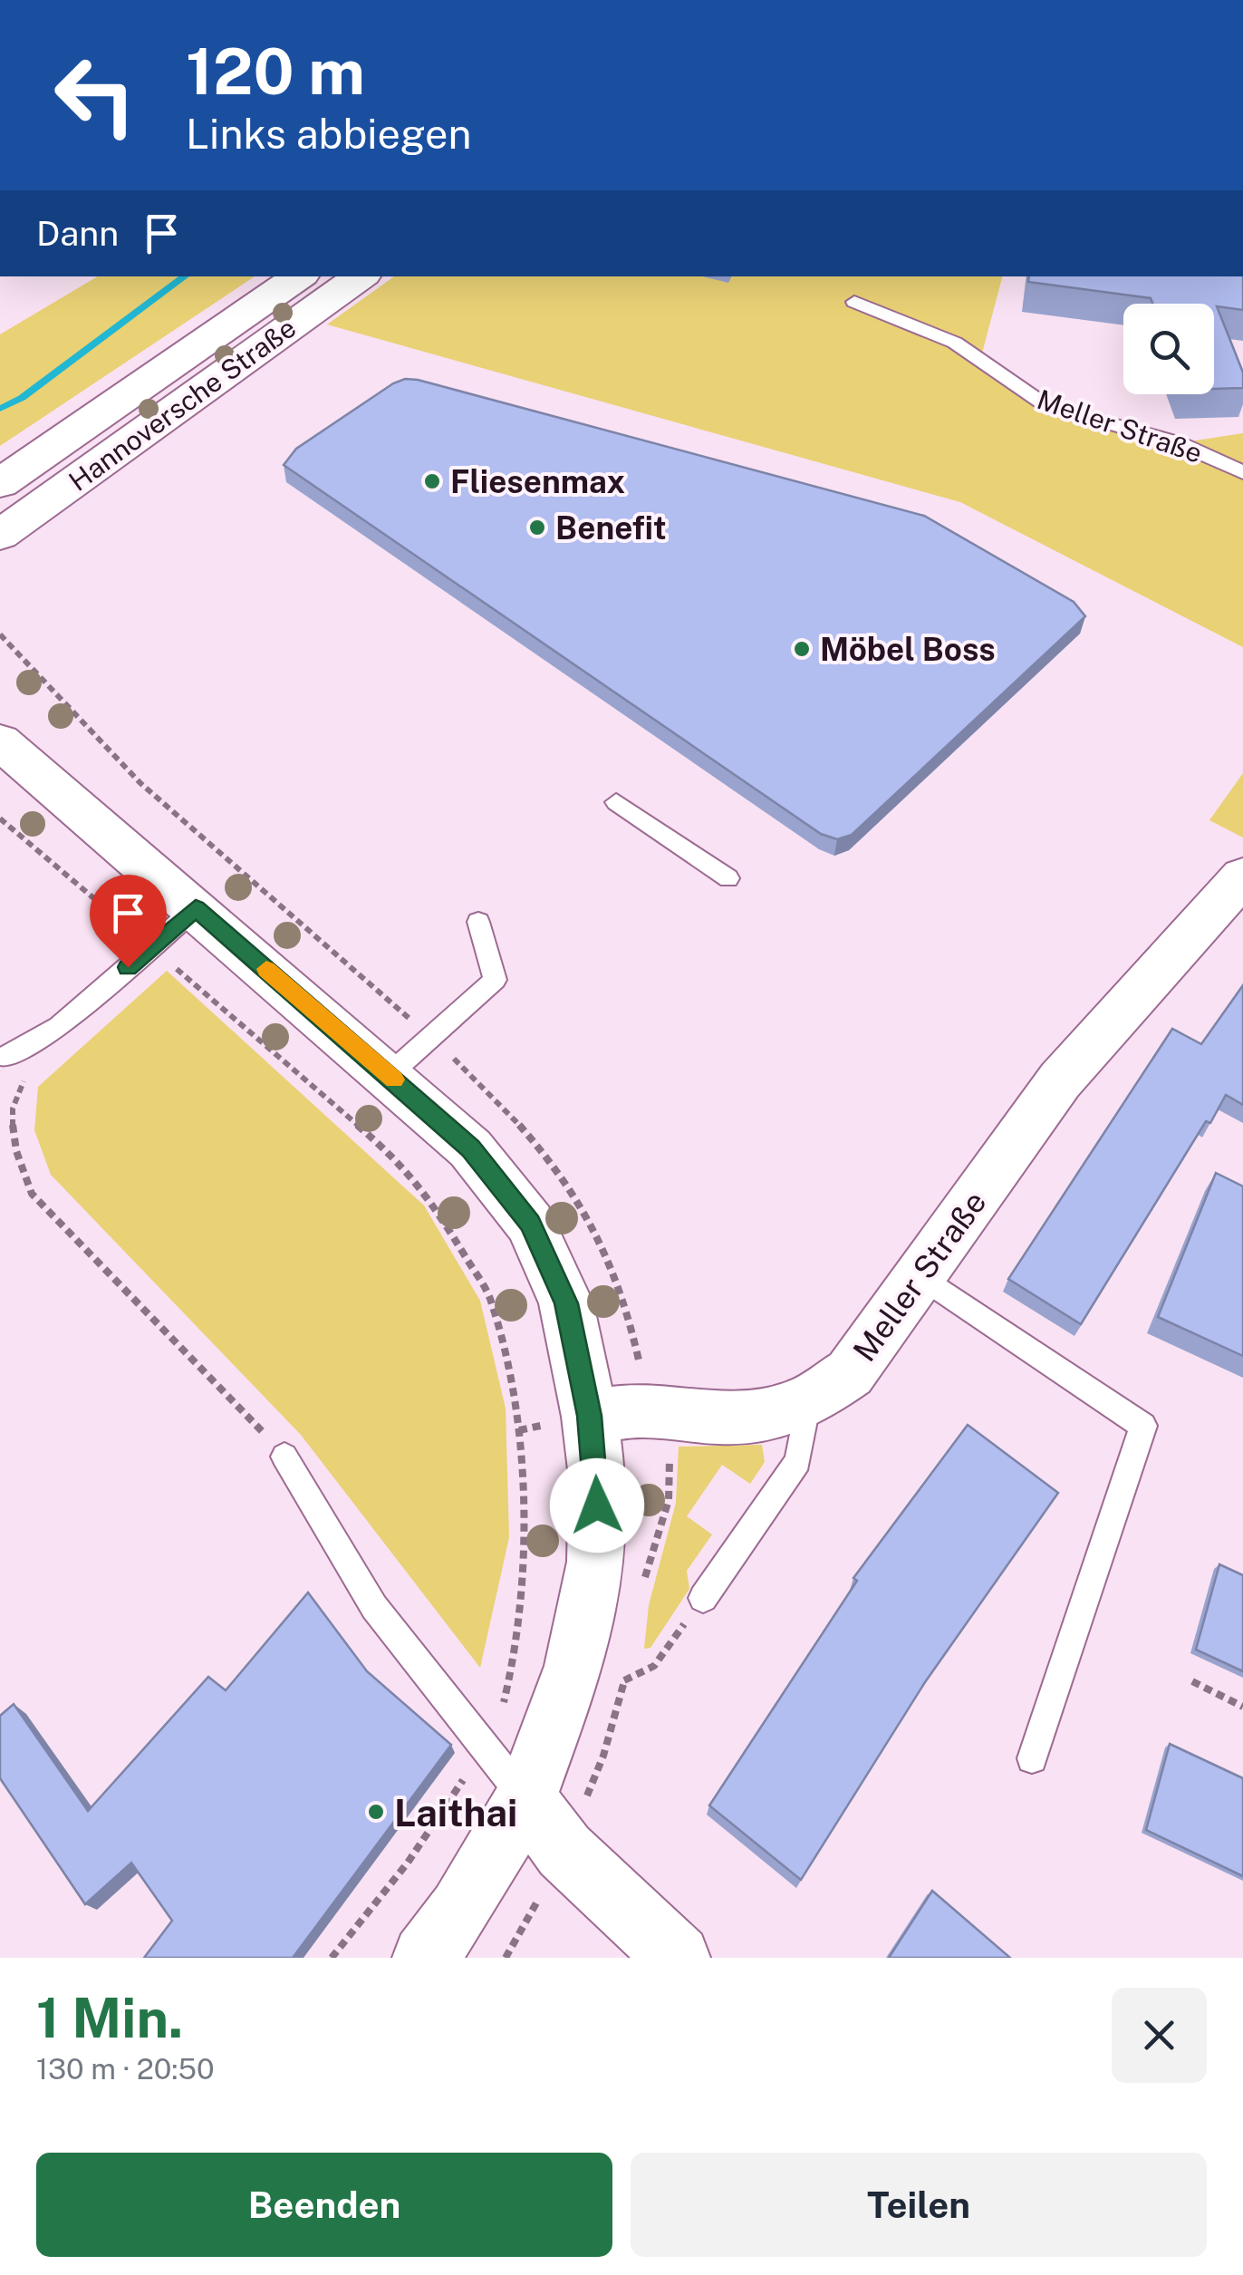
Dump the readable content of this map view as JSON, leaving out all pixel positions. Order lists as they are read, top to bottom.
{
  "streets": {
    "main road": ["Hannoversche Straße"],
    "street": ["Meller Straße"]
  },
  "places": [
    "Fliesenmax",
    "Benefit",
    "Möbel Boss",
    "Laithai"
  ],
  "page": {
    "turn": ["120 m", "Links abbiegen"],
    "then": "Dann",
    "heading": ["1 Min.", "130 m · 20:50"],
    "buttons": ["Beenden", "Teilen"]
  }
}
